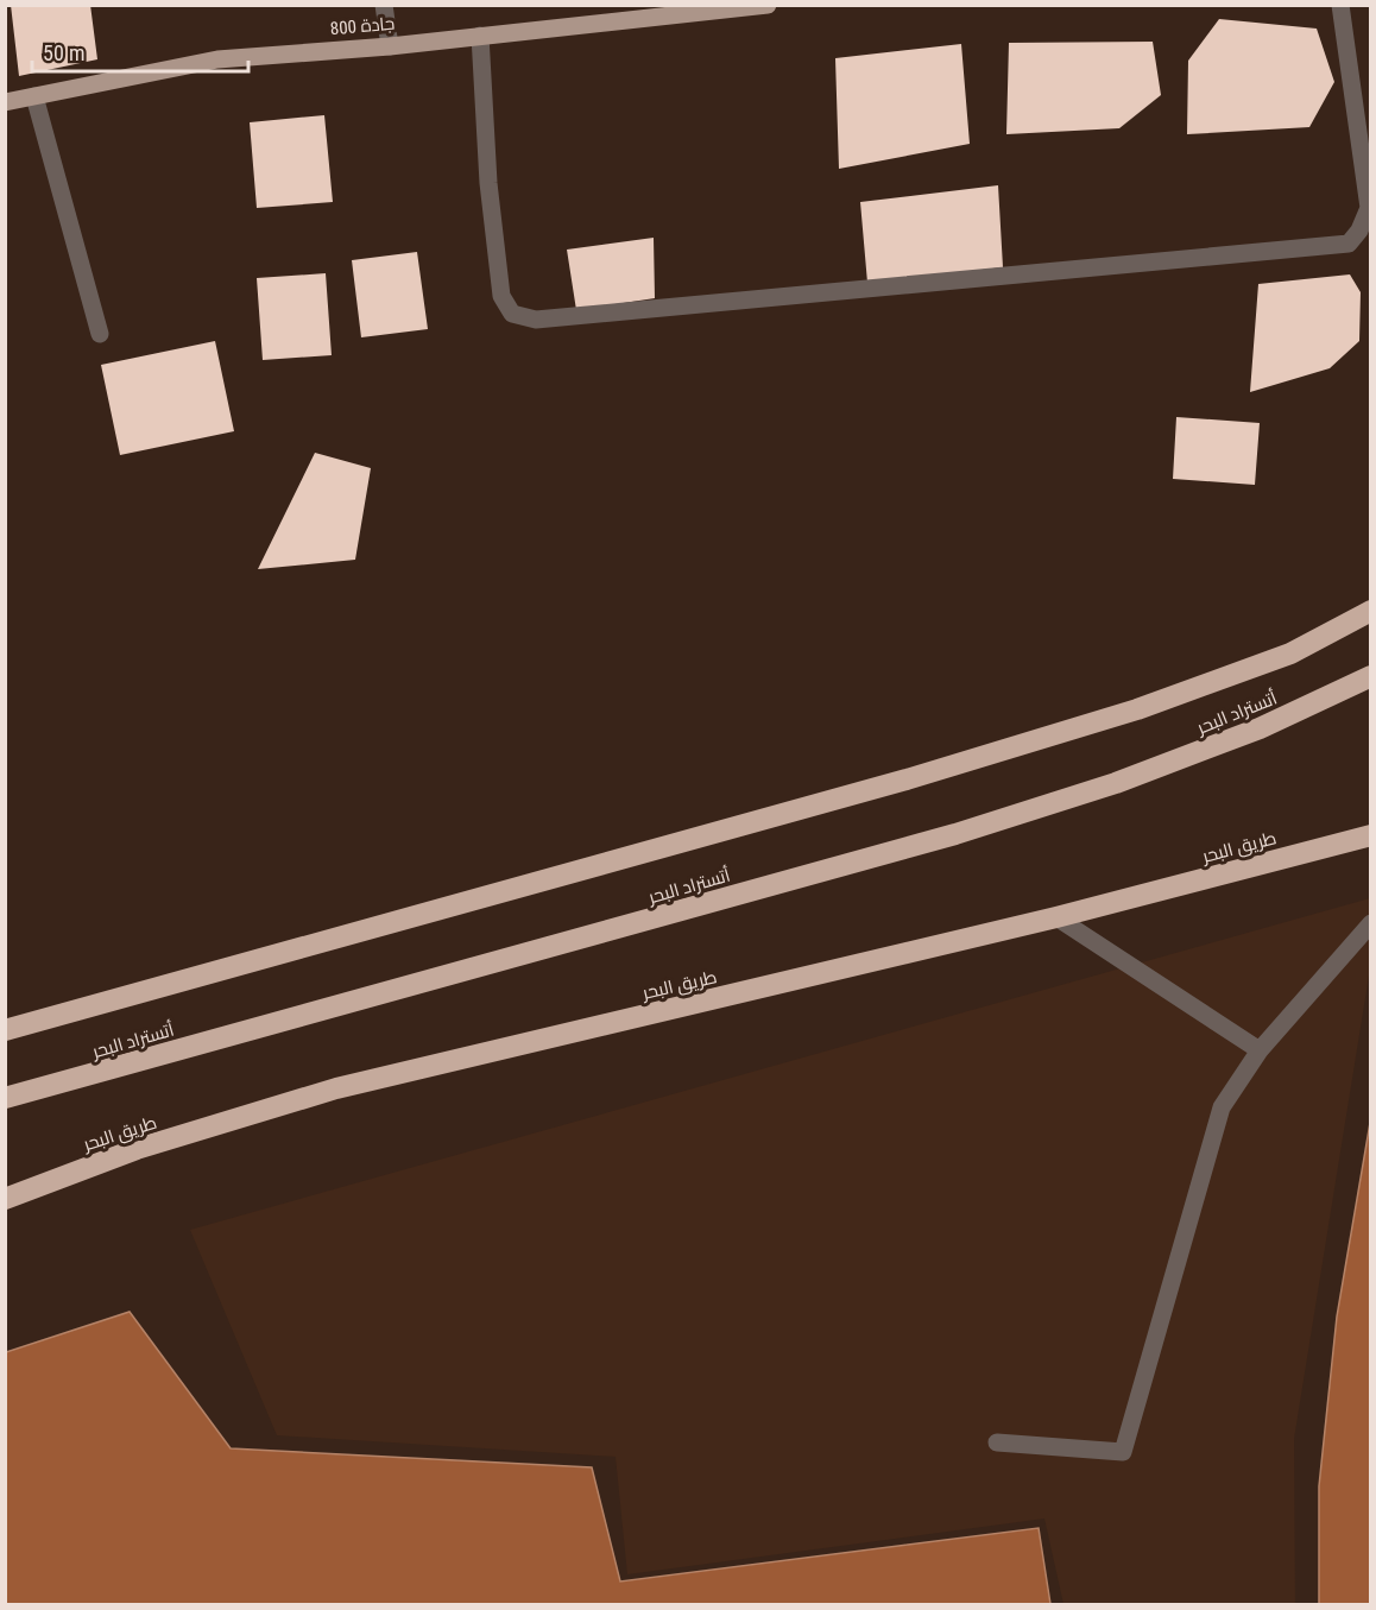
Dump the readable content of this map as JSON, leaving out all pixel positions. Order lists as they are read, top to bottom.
{
  "streets": {
    "highway": ["أتستراد البحر", "طريق البحر"],
    "main road": ["جادة 800"]
  },
  "scale_bar": "50 m"
}
